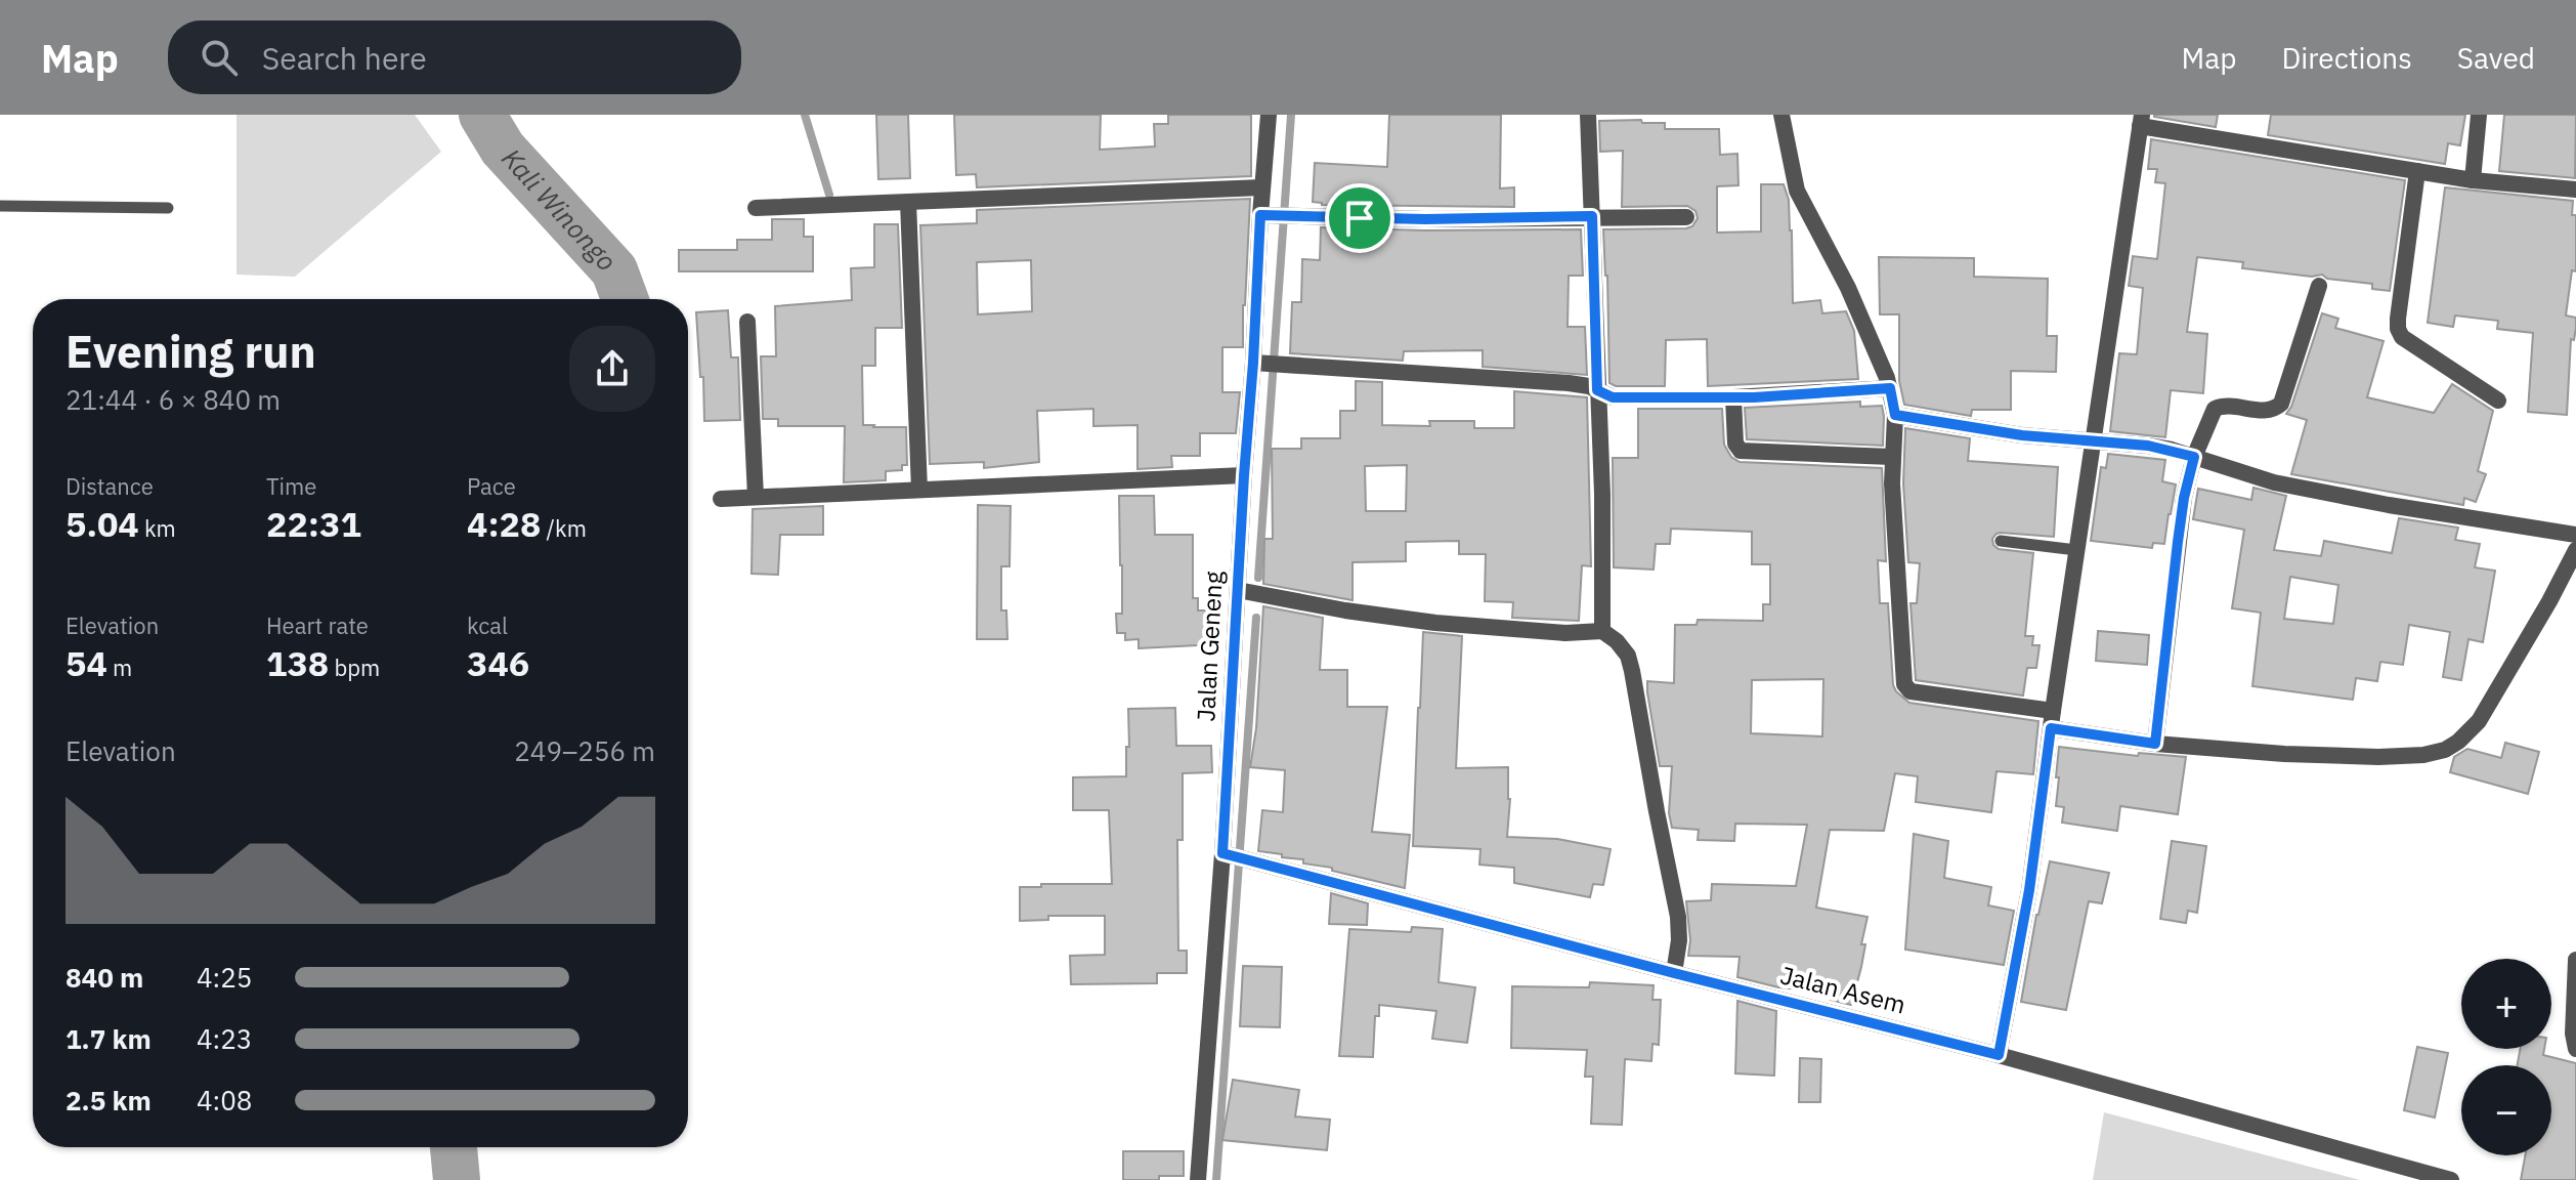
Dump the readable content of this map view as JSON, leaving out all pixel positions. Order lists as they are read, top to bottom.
{
  "streets": {
    "street": ["Jalan Geneng", "Jalan Asem"]
  },
  "crossings": [
    ["Jalan Geneng", "Jalan Asem"]
  ],
  "water": ["Kali Winongo"],
  "page": {
    "header": "Map",
    "search": "Search here",
    "nav": ["Map", "Directions", "Saved"],
    "heading": ["Evening run", "21:44 · 6 × 840 m"],
    "stats": [
      ["Distance", "5.04 km"],
      ["Time", "22:31"],
      ["Pace", "4:28 /km"],
      ["Elevation", "54 m"],
      ["Heart rate", "138 bpm"],
      ["kcal", "346"]
    ],
    "chart": ["Elevation", "249–256 m"],
    "list": [
      {
        "name": "840 m",
        "note": "4:25"
      },
      {
        "name": "1.7 km",
        "note": "4:23"
      },
      {
        "name": "2.5 km",
        "note": "4:08"
      }
    ],
    "map_buttons": ["+", "−"]
  }
}
